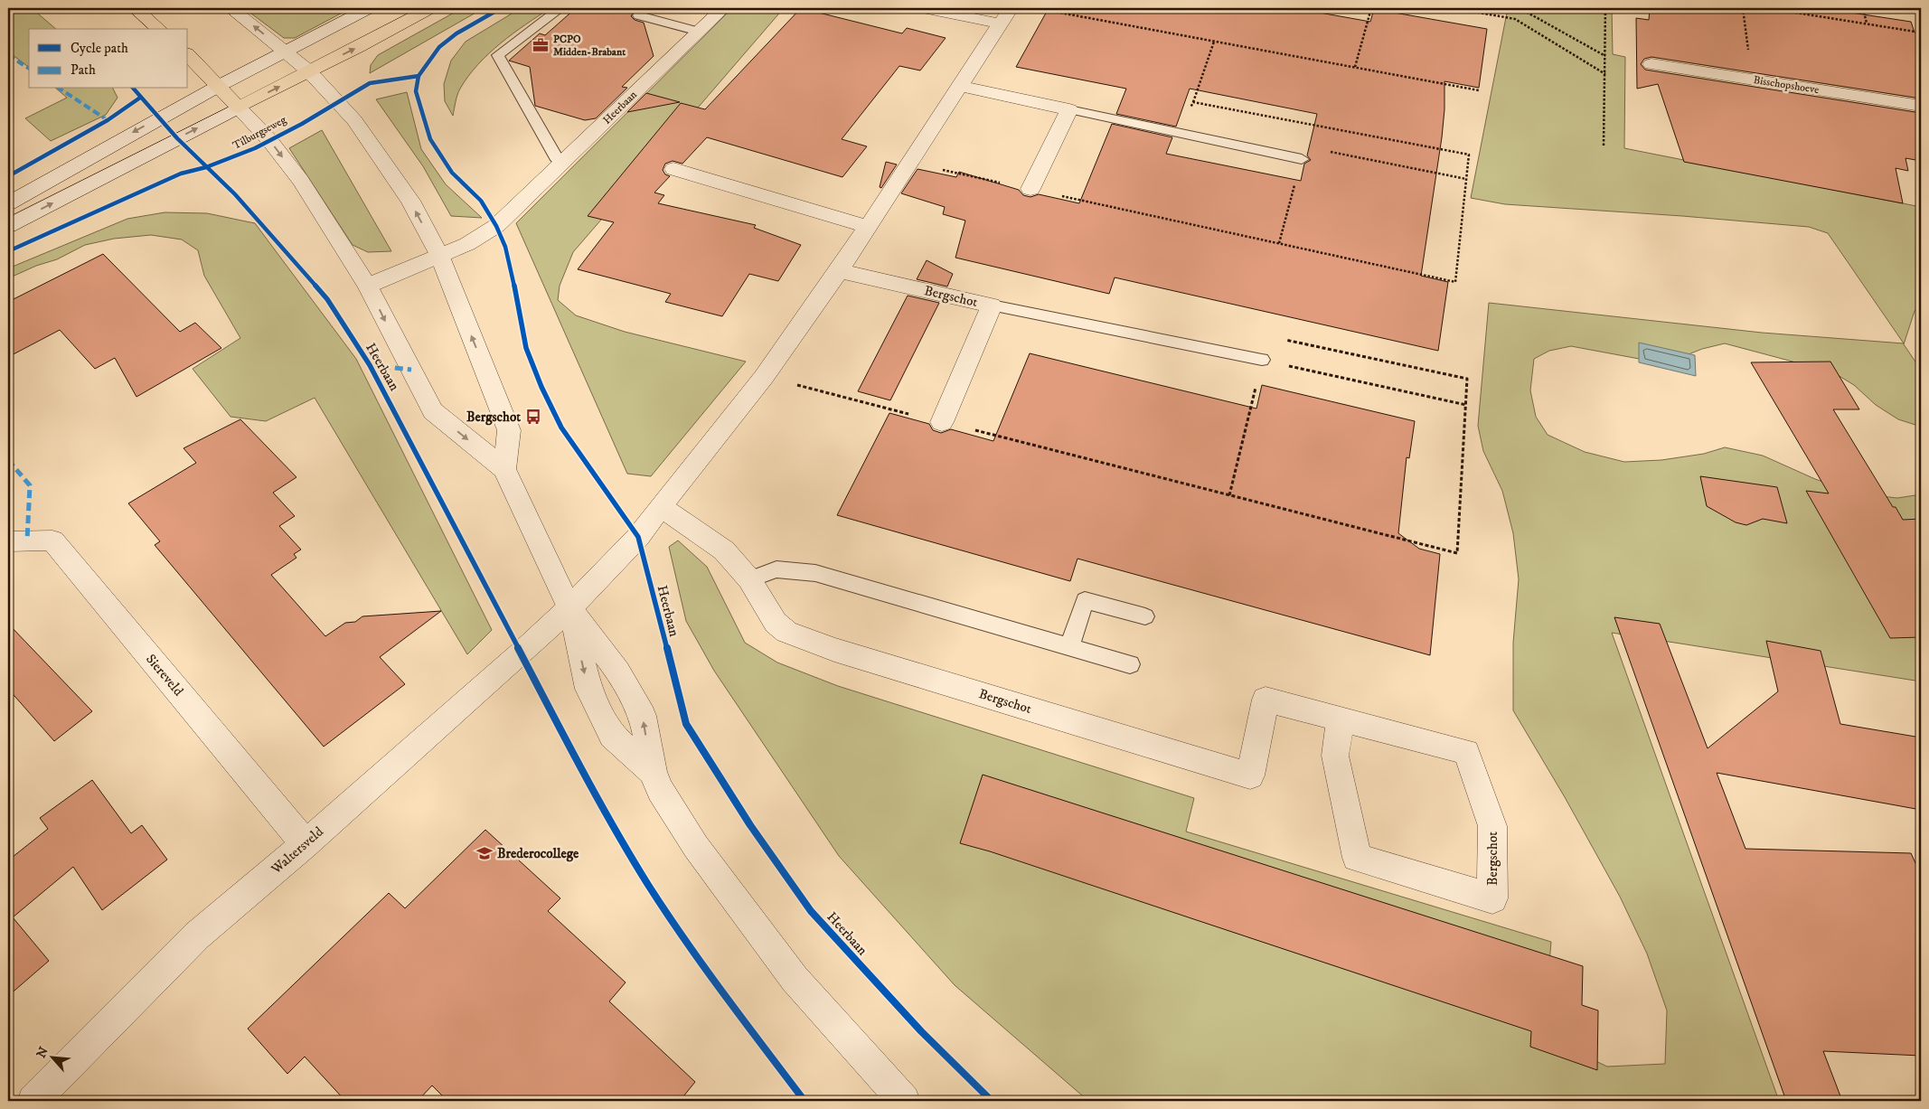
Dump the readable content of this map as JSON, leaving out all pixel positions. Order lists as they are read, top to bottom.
{
  "streets": {
    "street": [
      "Bisschopshoeve",
      "Heerbaan",
      "Bergschot",
      "Siereveld",
      "Waltersveld"
    ],
    "cycle path": ["Tilburgseweg"]
  },
  "crossings": [
    ["Heerbaan", "Waltersveld"],
    ["Siereveld", "Waltersveld"]
  ],
  "places": {
    "office": ["PCPO Midden-Brabant"],
    "bus stop": ["Bergschot"],
    "school or university": ["Brederocollege"]
  },
  "legend": ["Cycle path", "Path"],
  "north": "top left"
}
